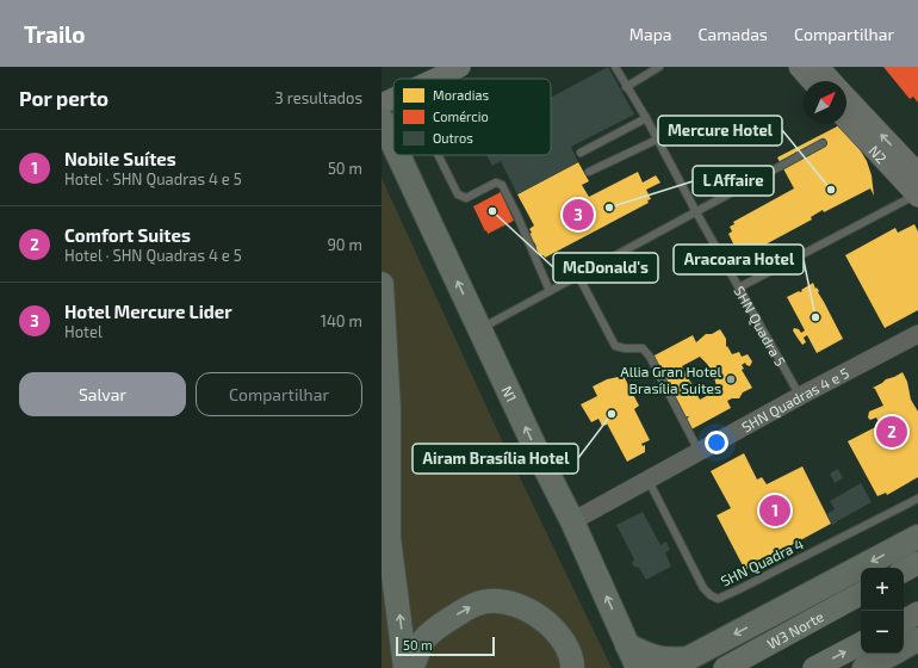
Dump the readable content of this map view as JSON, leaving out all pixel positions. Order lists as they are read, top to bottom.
{
  "streets": {
    "highway": ["N1"],
    "main road": ["N2", "W3 Norte"],
    "street": ["SHN Quadras 4 e 5"],
    "lane": ["SHN Quadra 5", "SHN Quadra 4"]
  },
  "crossings": [
    ["SHN Quadra 5", "SHN Quadras 4 e 5"],
    ["N1", "SHN Quadras 4 e 5"],
    ["SHN Quadras 4 e 5", "SHN Quadra 4"]
  ],
  "places": [
    "Mercure Hotel",
    "L Affaire",
    "McDonald's",
    "Aracoara Hotel",
    "Allia Gran Hotel Brasília Suites",
    "Airam Brasília Hotel"
  ],
  "legend": ["Moradias", "Comércio", "Outros"],
  "scale_bar": "50 m",
  "north": "top right",
  "page": {
    "header": "Trailo",
    "nav": ["Mapa", "Camadas", "Compartilhar"],
    "heading": ["Por perto", "3 resultados"],
    "list": [
      {
        "mark": "1",
        "name": "Nobile Suítes",
        "note": "Hotel · SHN Quadras 4 e 5",
        "value": "50 m"
      },
      {
        "mark": "2",
        "name": "Comfort Suites",
        "note": "Hotel · SHN Quadras 4 e 5",
        "value": "90 m"
      },
      {
        "mark": "3",
        "name": "Hotel Mercure Lider",
        "note": "Hotel",
        "value": "140 m"
      }
    ],
    "pins": ["3", "2", "1"],
    "buttons": ["Salvar", "Compartilhar"],
    "map_buttons": ["+", "−"],
    "scale": "50 m"
  }
}
